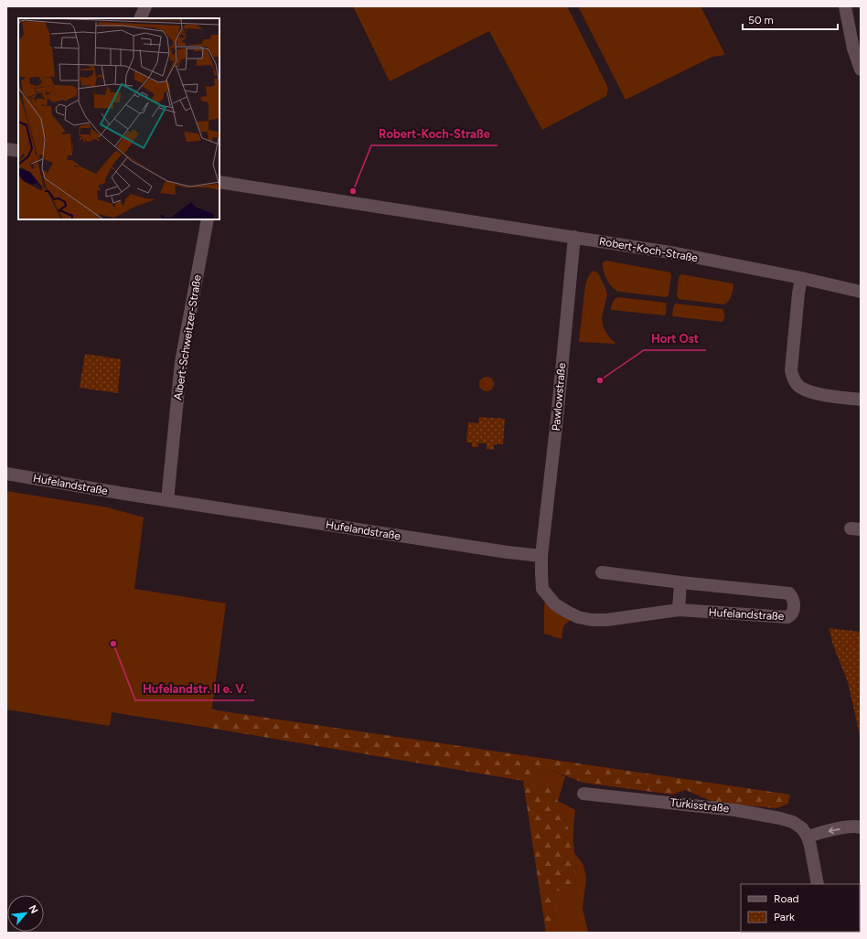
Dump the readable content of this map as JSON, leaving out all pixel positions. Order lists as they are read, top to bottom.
{
  "streets": {
    "street": [
      "Robert-Koch-Straße",
      "Albert-Schweitzer-Straße",
      "Pawlowstraße",
      "Hufelandstraße",
      "Türkisstraße"
    ]
  },
  "crossings": [
    ["Robert-Koch-Straße", "Pawlowstraße"],
    ["Albert-Schweitzer-Straße", "Hufelandstraße"],
    ["Pawlowstraße", "Hufelandstraße"]
  ],
  "places": ["Robert-Koch-Straße", "Hort Ost", "Hufelandstr. II e. V."],
  "legend": ["Road", "Park"],
  "scale_bar": "50 m",
  "north": "top right"
}
